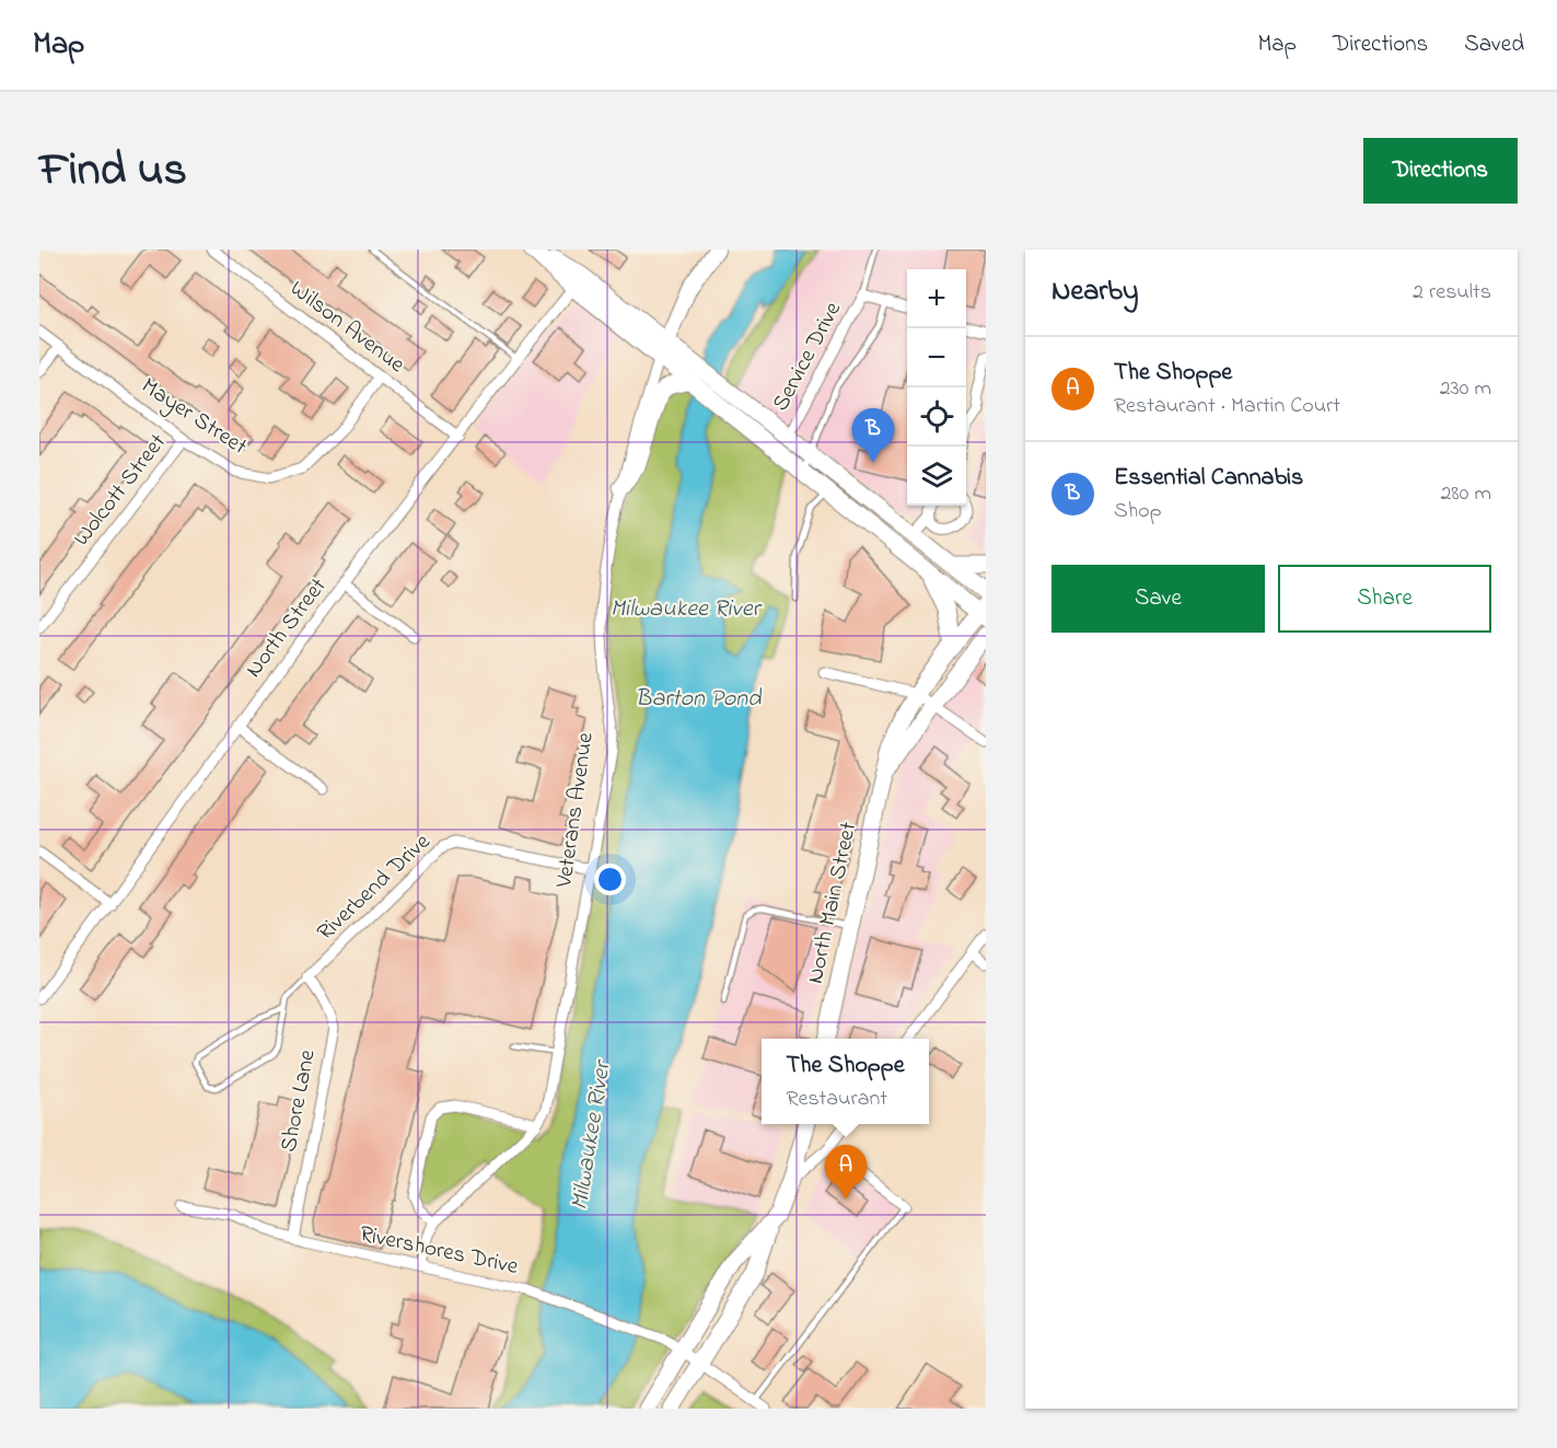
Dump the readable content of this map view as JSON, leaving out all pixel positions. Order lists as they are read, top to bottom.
{
  "streets": {
    "main road": ["North Main Street"],
    "street": [
      "Wilson Avenue",
      "Service Drive",
      "Mayer Street",
      "Wolcott Street",
      "North Street",
      "Veterans Avenue",
      "Riverbend Drive",
      "Shore Lane",
      "Rivershores Drive"
    ]
  },
  "crossings": [
    ["Wilson Avenue", "Mayer Street"],
    ["Wilson Avenue", "North Street"],
    ["Mayer Street", "Wolcott Street"],
    ["Veterans Avenue", "Riverbend Drive"],
    ["Veterans Avenue", "Rivershores Drive"],
    ["Riverbend Drive", "Shore Lane"],
    ["Shore Lane", "Rivershores Drive"]
  ],
  "water": ["Milwaukee River", "Barton Pond"],
  "page": {
    "header": "Map",
    "nav": ["Map", "Directions", "Saved"],
    "title": "Find us",
    "buttons": [
      "Directions",
      ["Save", "Share"]
    ],
    "heading": ["Nearby", "2 results"],
    "map_buttons": ["+", "−"],
    "list": [
      {
        "mark": "A",
        "name": "The Shoppe",
        "note": "Restaurant · Martin Court",
        "value": "230 m"
      },
      {
        "mark": "B",
        "name": "Essential Cannabis",
        "note": "Shop",
        "value": "280 m"
      }
    ],
    "pins": ["B", "A"],
    "popup": ["The Shoppe", "Restaurant"]
  }
}
